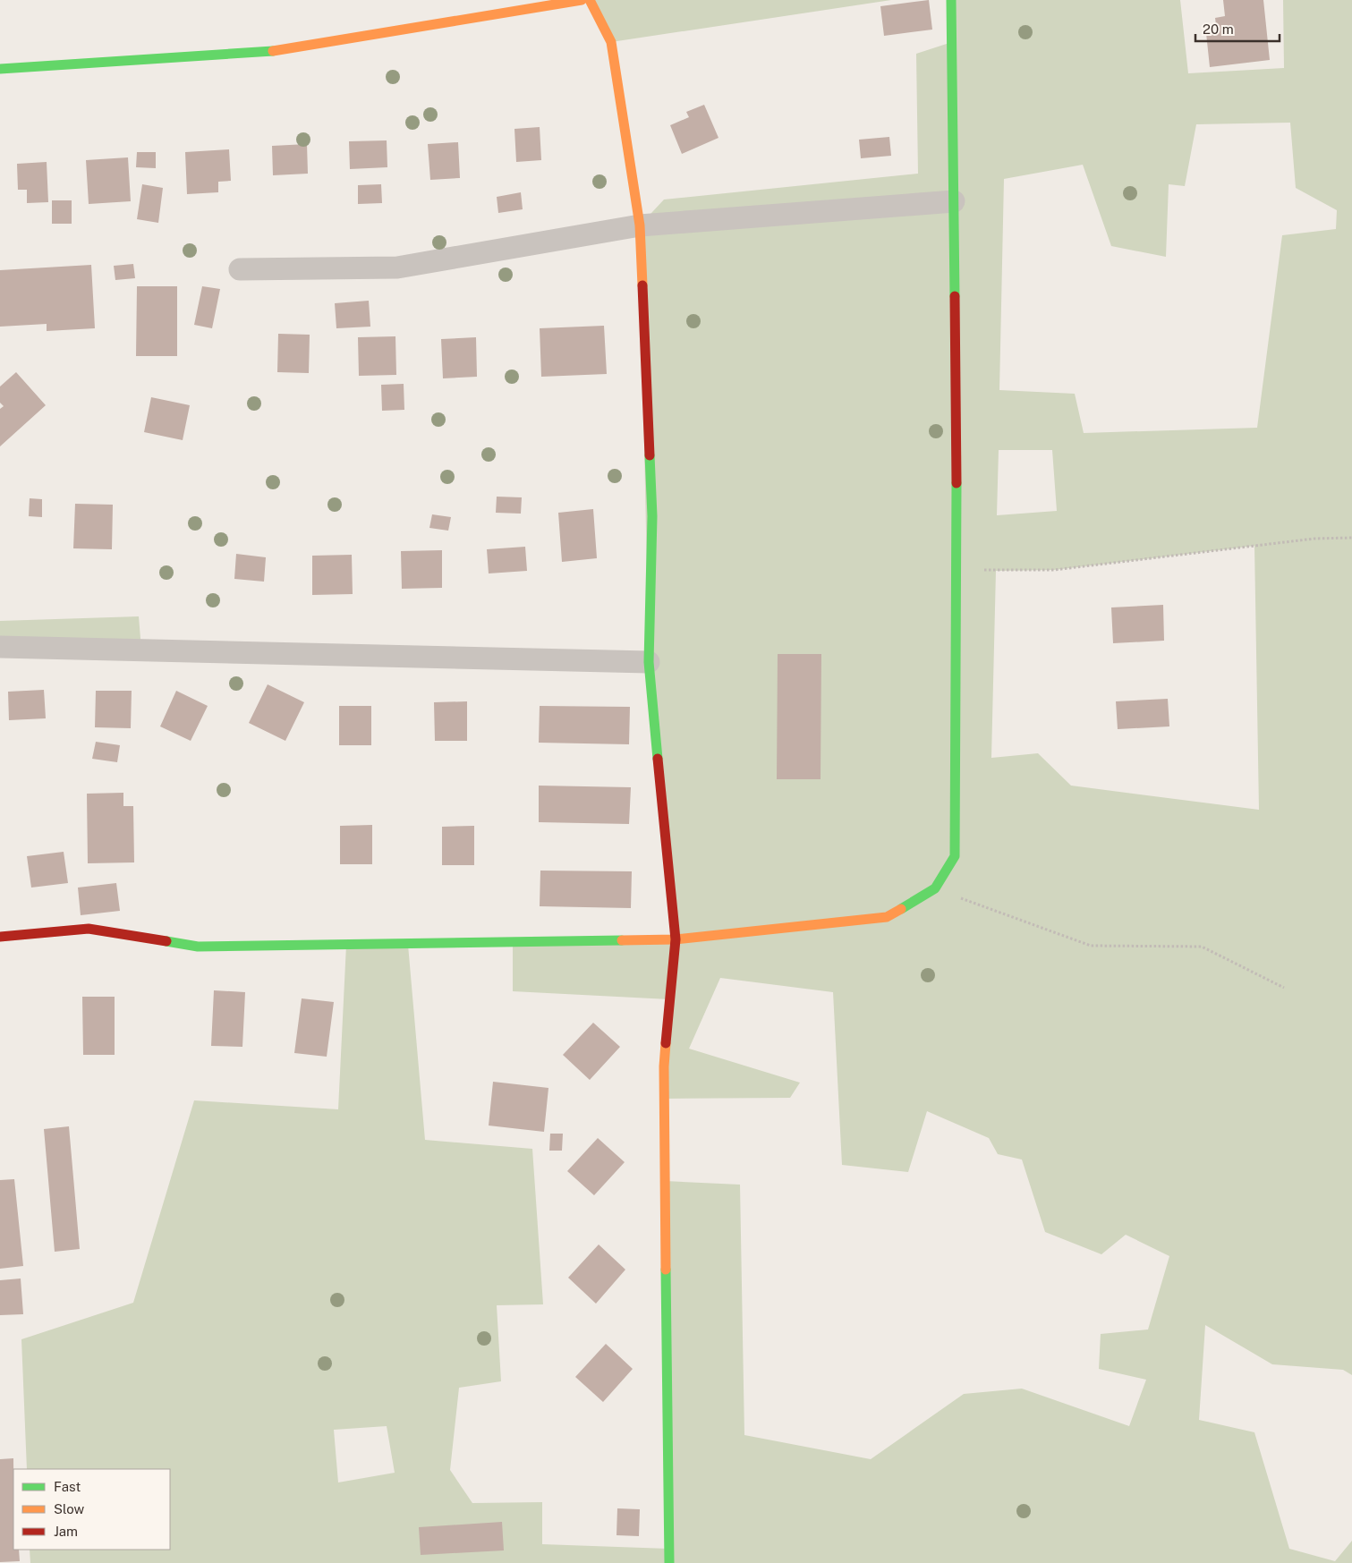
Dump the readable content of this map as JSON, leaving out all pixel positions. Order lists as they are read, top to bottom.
{
  "legend": ["Fast", "Slow", "Jam"],
  "scale_bar": "20 m"
}
